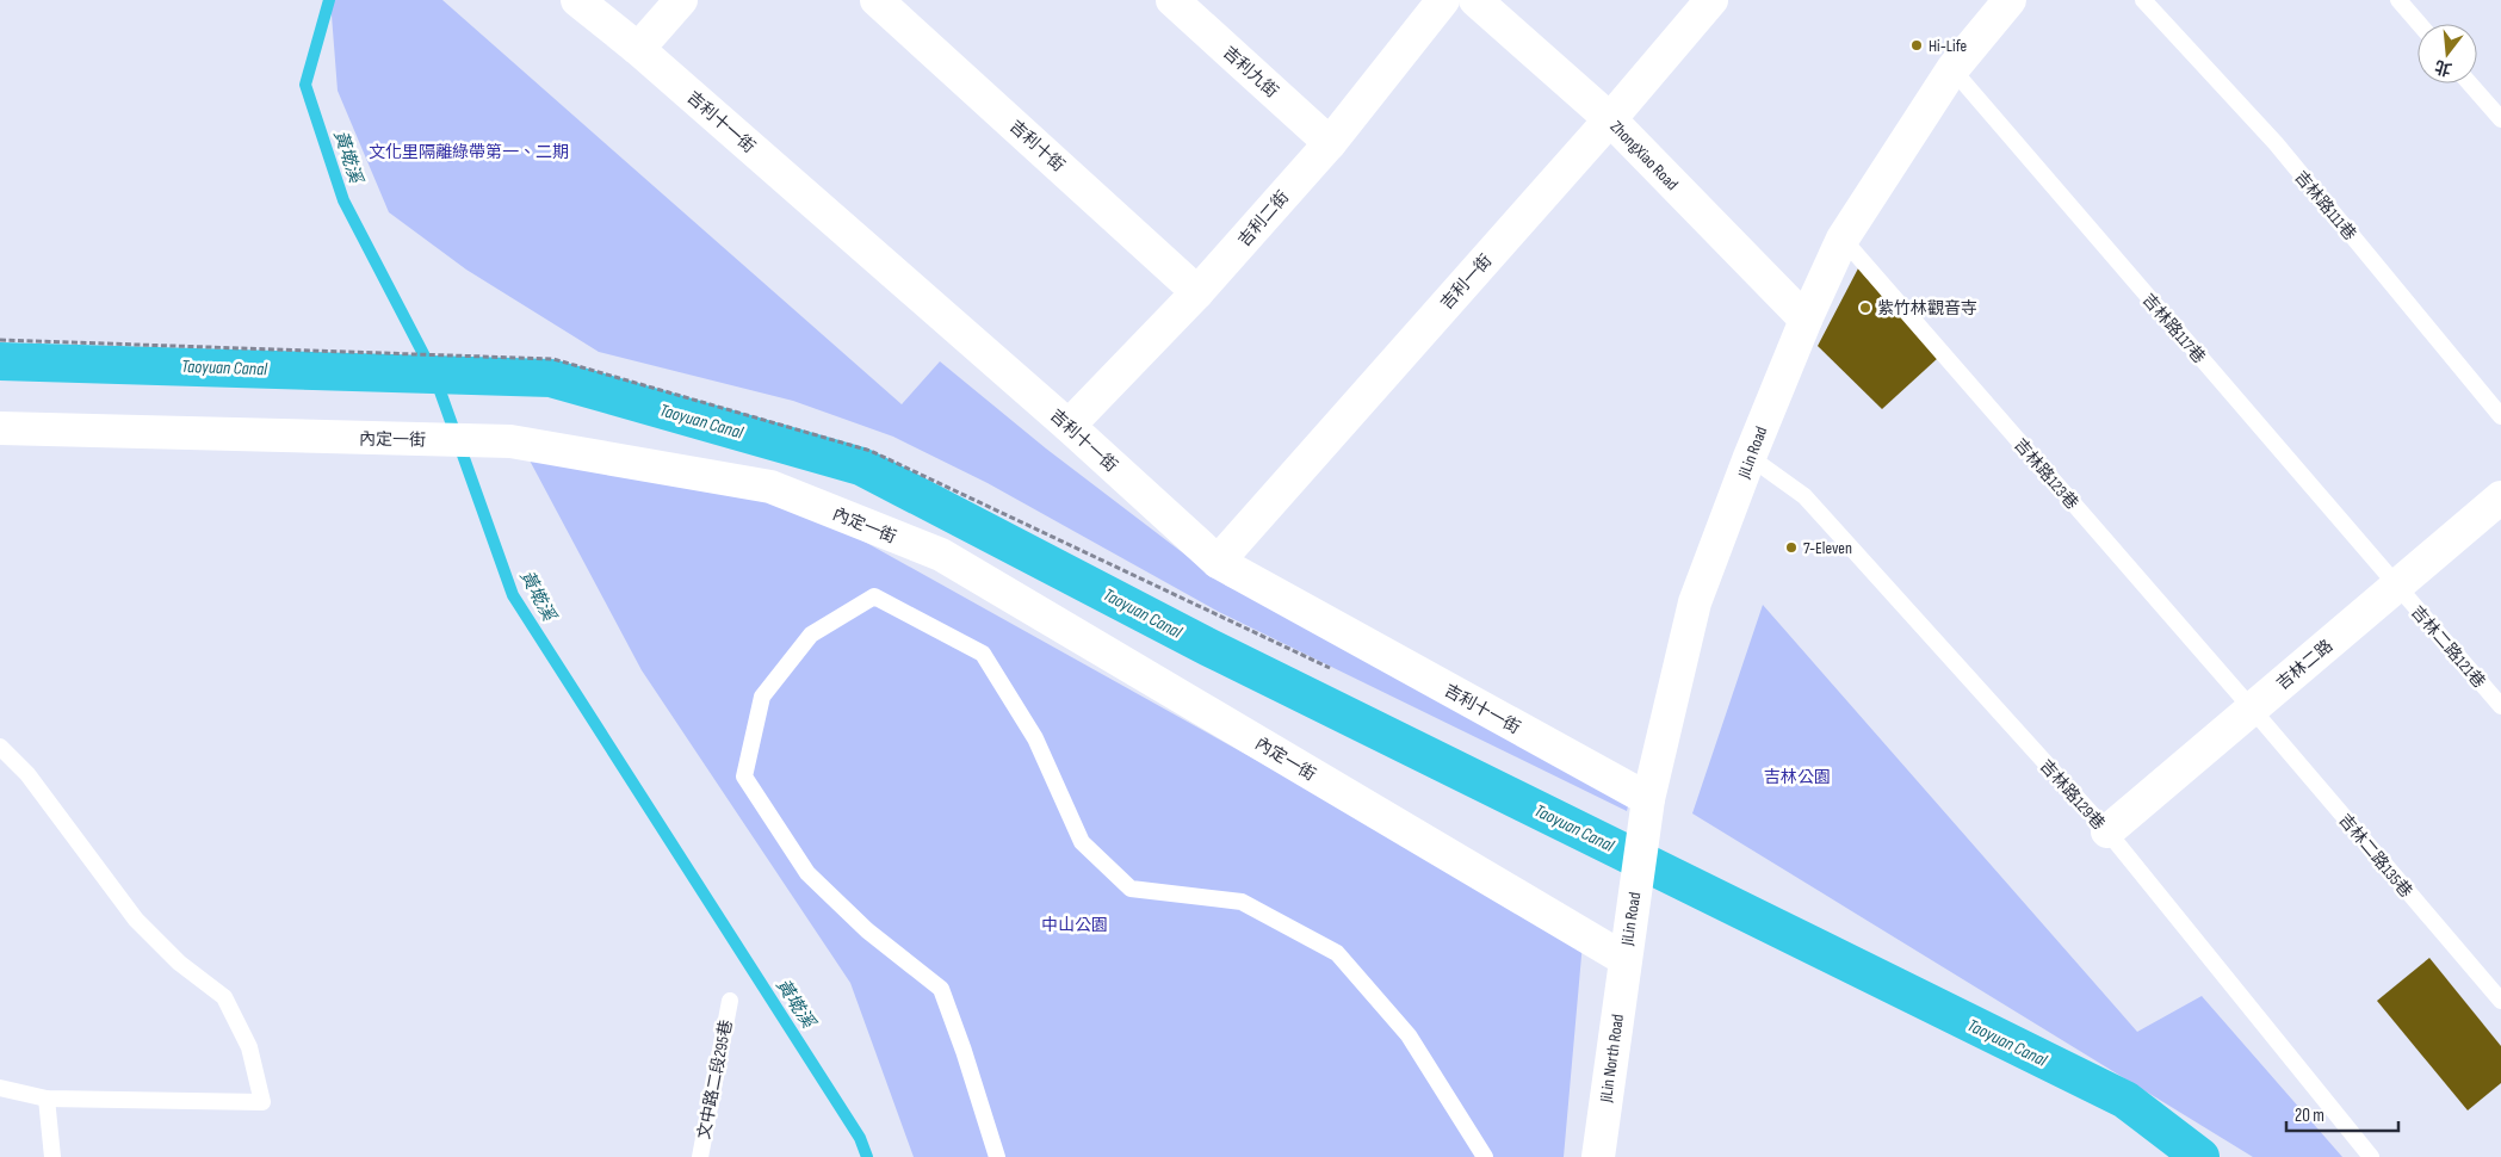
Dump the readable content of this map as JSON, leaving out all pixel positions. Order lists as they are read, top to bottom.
{
  "streets": {
    "street": [
      "吉利九街",
      "吉利十一街",
      "吉利十街",
      "ZhongXiao Road",
      "吉利二街",
      "吉利一街",
      "內定一街",
      "JiLin Road",
      "吉林二路",
      "JiLin North Road"
    ],
    "lane": [
      "吉林路111巷",
      "吉林路117巷",
      "吉林路123巷",
      "吉林二路121巷",
      "吉林路129巷",
      "吉林二路135巷",
      "文中路二段295巷"
    ]
  },
  "crossings": [
    ["吉利九街", "吉利二街"],
    ["吉利十一街", "吉利二街"],
    ["吉利十一街", "吉利一街"],
    ["吉利十一街", "JiLin Road"],
    ["吉利十街", "吉利二街"],
    ["ZhongXiao Road", "吉利一街"],
    ["ZhongXiao Road", "JiLin Road"],
    ["吉林路117巷", "JiLin Road"],
    ["吉林路117巷", "吉林二路121巷"],
    ["吉林路117巷", "吉林二路"],
    ["內定一街", "JiLin Road"],
    ["內定一街", "JiLin North Road"],
    ["JiLin Road", "吉林路123巷"],
    ["JiLin Road", "吉林路129巷"],
    ["JiLin Road", "JiLin North Road"],
    ["吉林路123巷", "吉林二路"],
    ["吉林路123巷", "吉林二路135巷"],
    ["吉林二路121巷", "吉林二路"],
    ["吉林二路", "吉林路129巷"],
    ["吉林二路", "吉林二路135巷"]
  ],
  "water": ["黃墘溪", "Taoyuan Canal"],
  "parks": ["文化里隔離綠帶第一、二期", "吉林公園", "中山公園"],
  "places": ["Hi-Life", "紫竹林觀音寺", "7-Eleven"],
  "scale_bar": "20 m",
  "north": "bottom"
}
